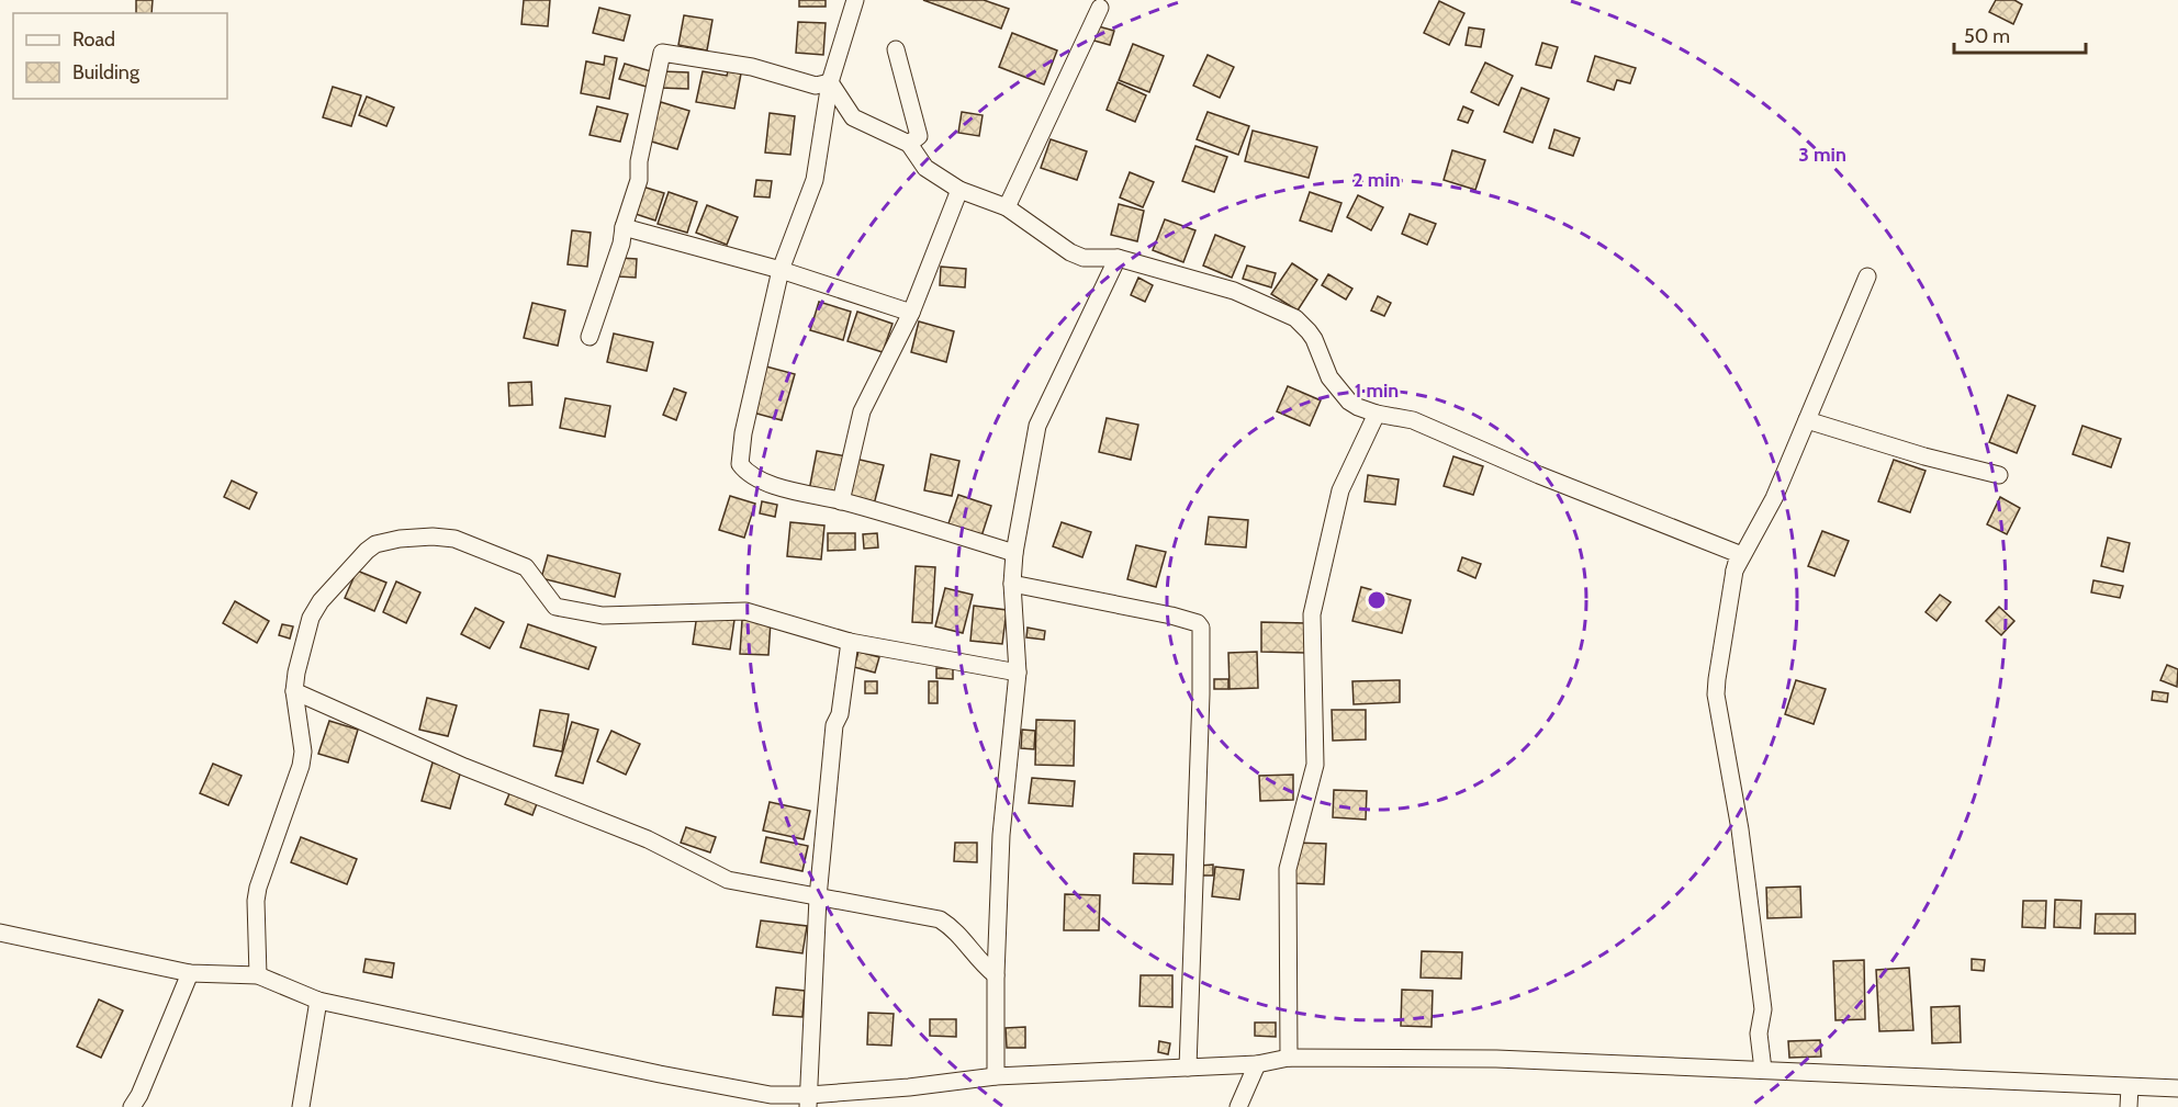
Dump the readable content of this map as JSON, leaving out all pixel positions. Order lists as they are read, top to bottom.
{
  "legend": ["Road", "Building"],
  "scale_bar": "50 m",
  "rings": ["3 min", "2 min", "1 min"]
}
